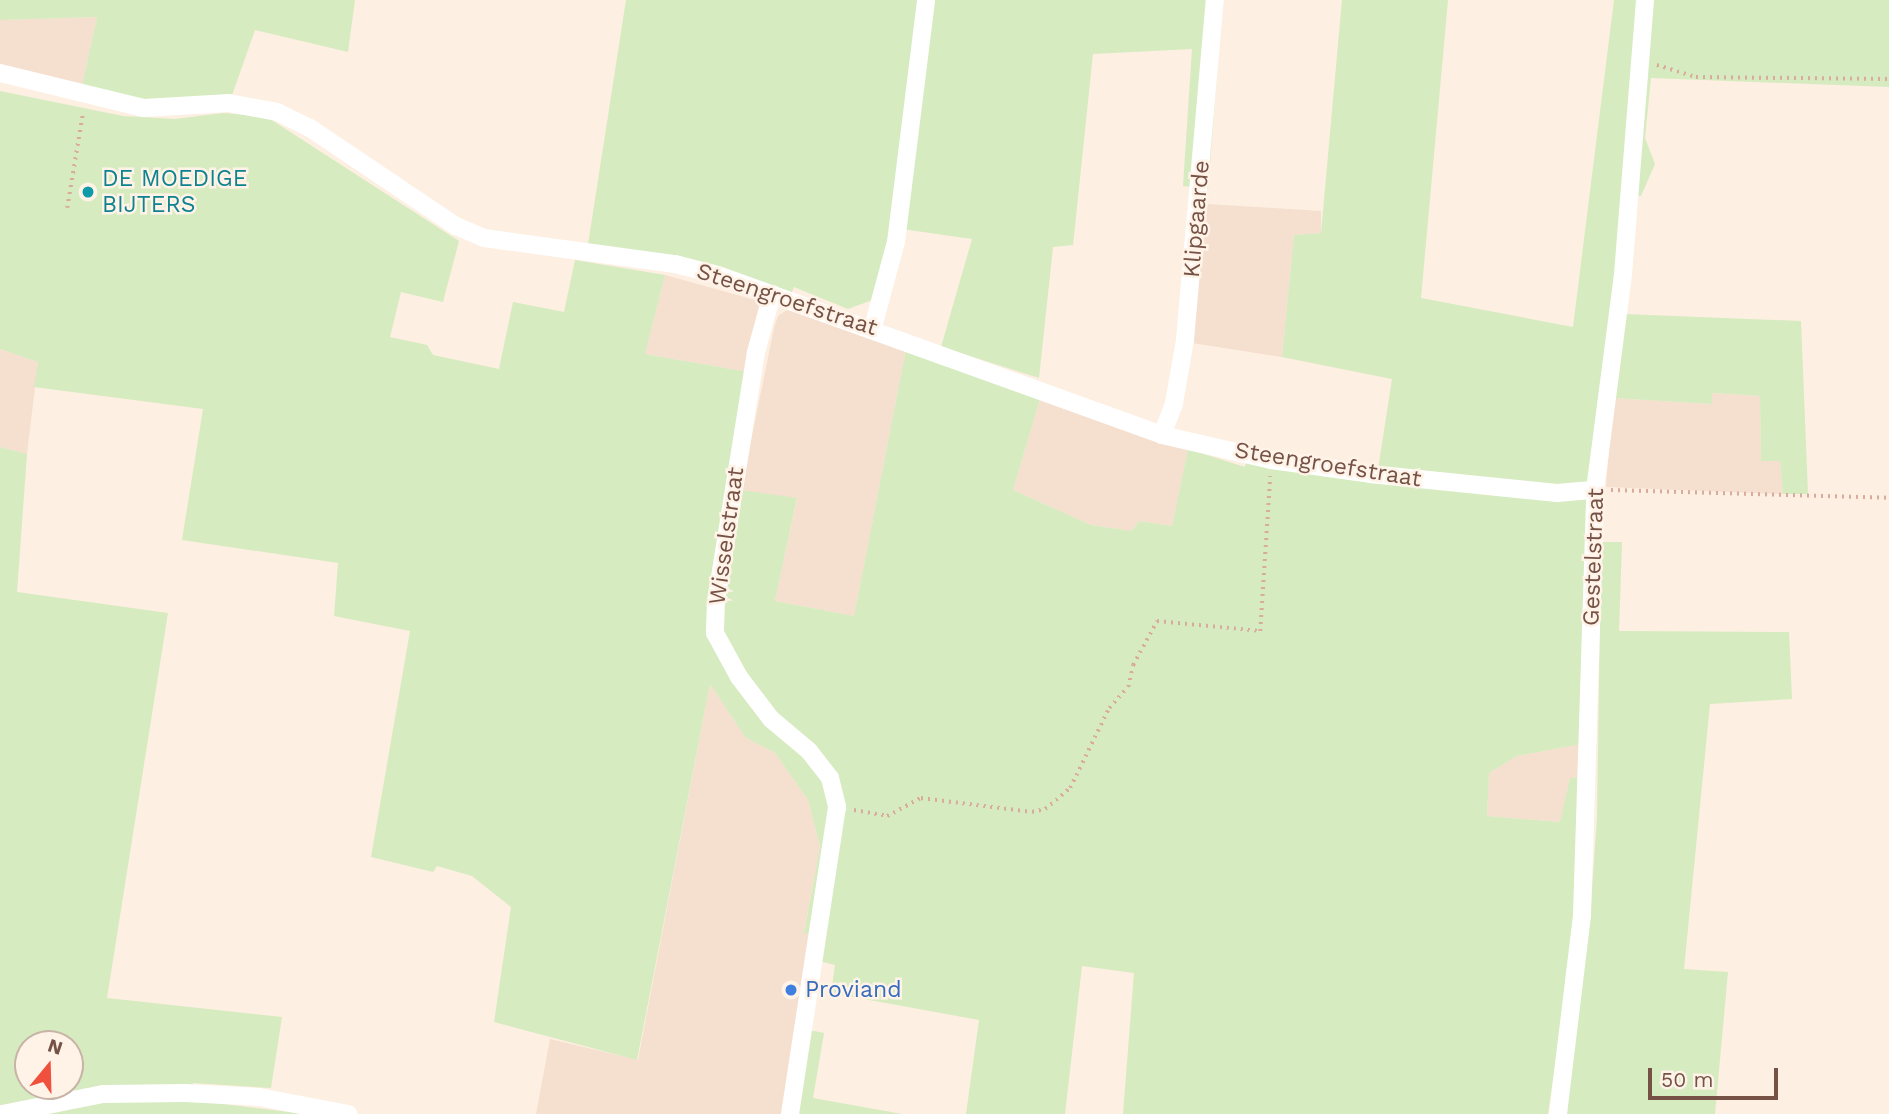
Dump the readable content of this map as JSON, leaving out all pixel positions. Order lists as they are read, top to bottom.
{
  "streets": {
    "street": [
      "Klipgaarde",
      "Steengroefstraat",
      "Wisselstraat",
      "Gestelstraat"
    ]
  },
  "crossings": [
    ["Klipgaarde", "Steengroefstraat"],
    ["Steengroefstraat", "Wisselstraat"],
    ["Steengroefstraat", "Gestelstraat"]
  ],
  "places": ["DE MOEDIGE BIJTERS", "Proviand"],
  "scale_bar": "50 m",
  "north": "top"
}
